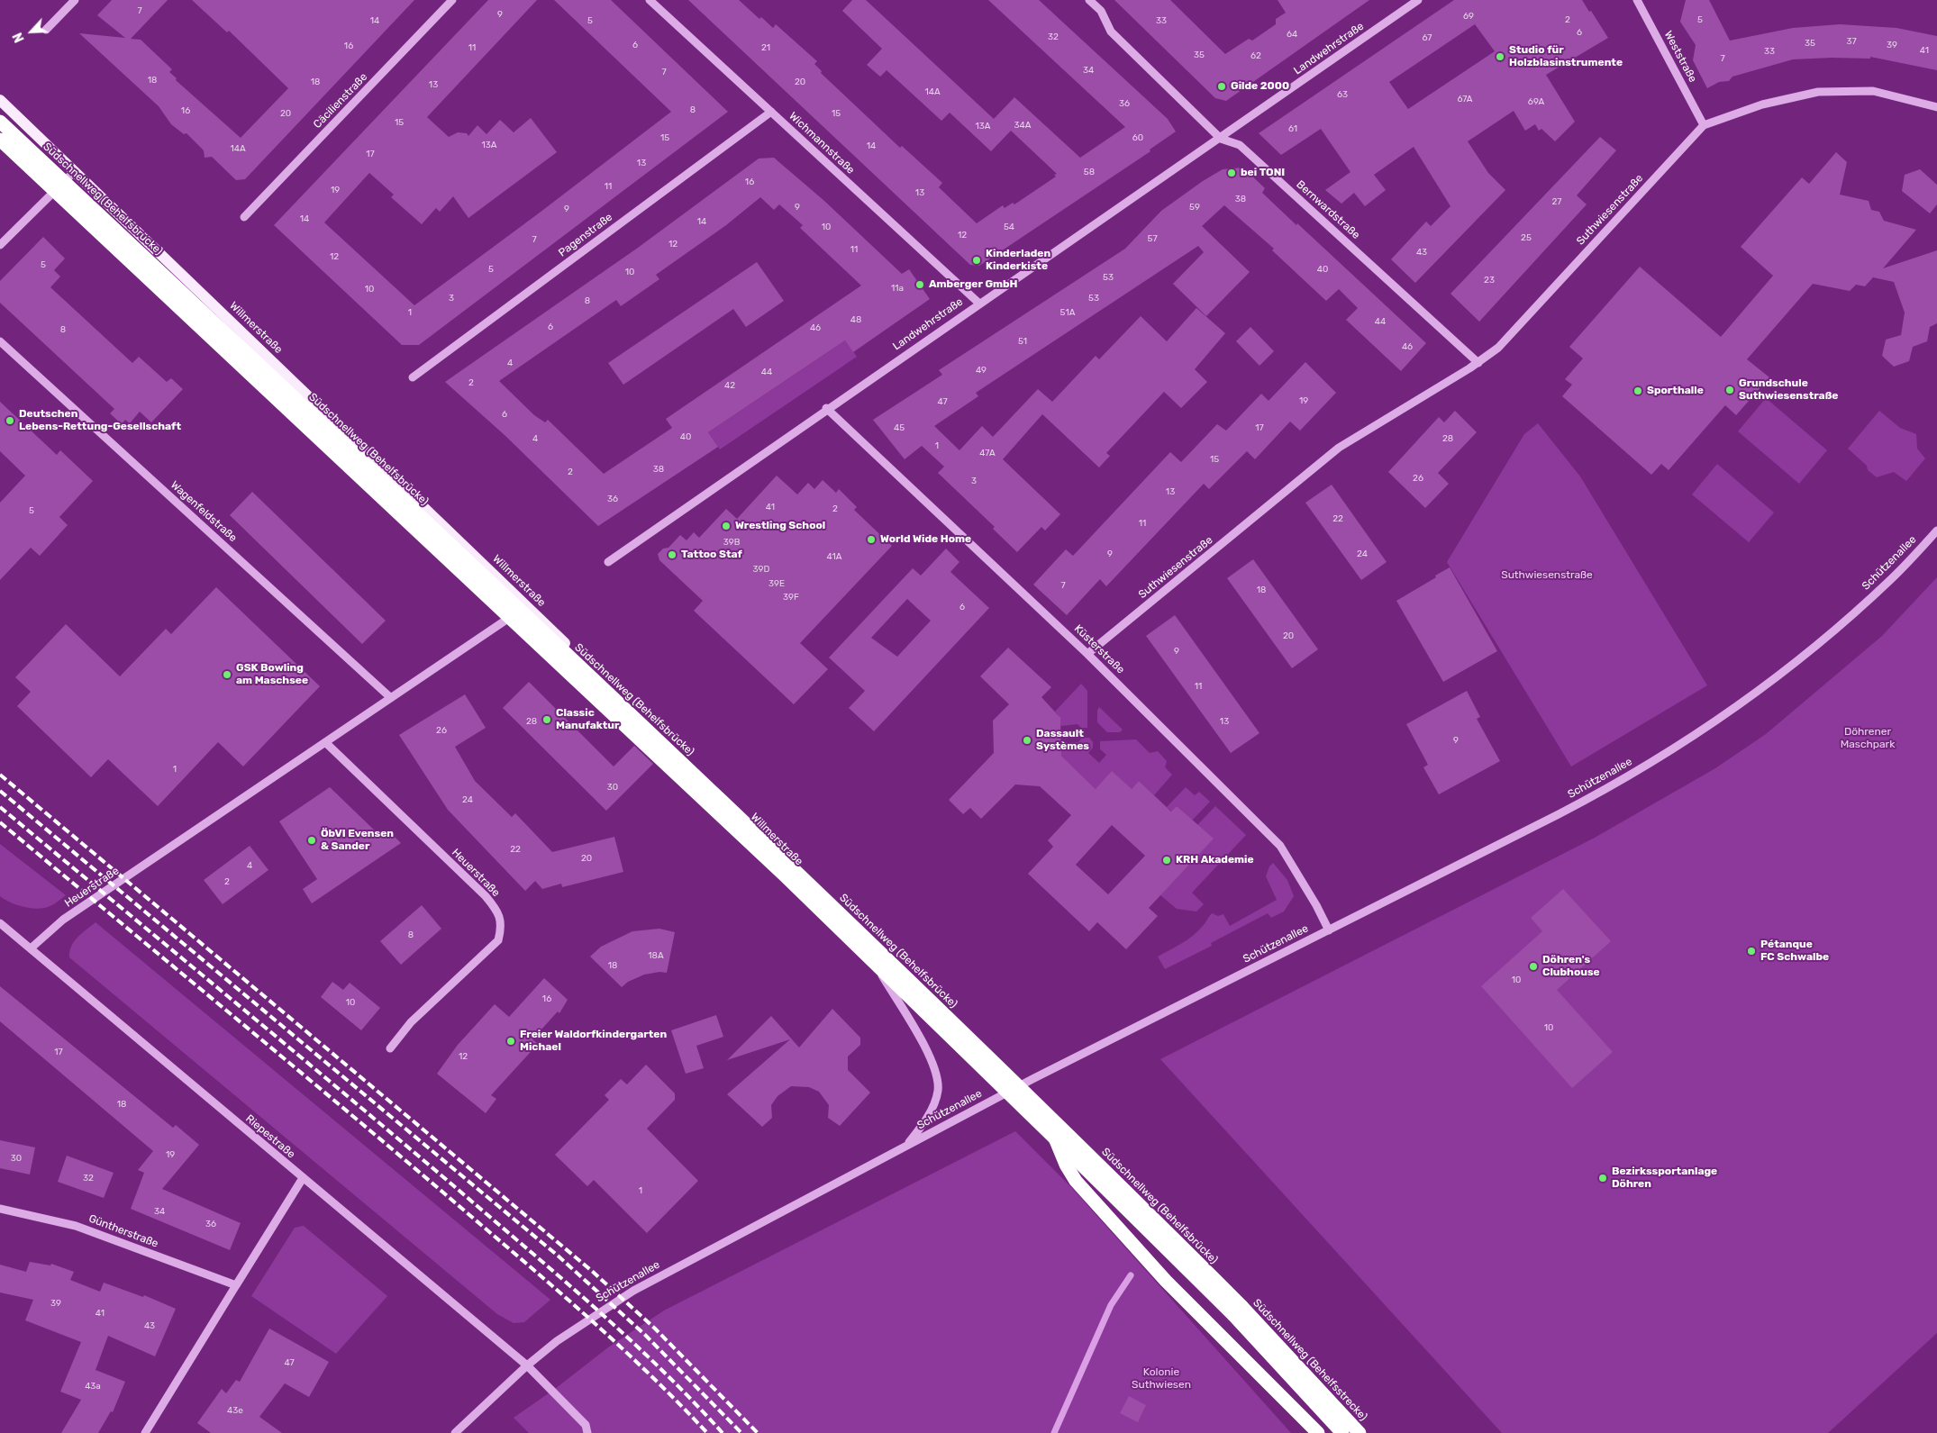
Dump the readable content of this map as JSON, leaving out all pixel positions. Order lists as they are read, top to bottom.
{
  "streets": {
    "highway": ["Südschnellweg (Behelfsbrücke)", "Südschnellweg (Behelfsstrecke)"],
    "main road": ["Willmerstraße"],
    "street": [
      "Landwehrstraße",
      "Weststraße",
      "Cäcilienstraße",
      "Wichmannstraße",
      "Bernwardstraße",
      "Suthwiesenstraße",
      "Pagenstraße",
      "Wagenfeldstraße",
      "Schützenallee",
      "Küsterstraße",
      "Heuerstraße",
      "Riepestraße",
      "Güntherstraße"
    ]
  },
  "crossings": [
    ["Landwehrstraße", "Wichmannstraße"],
    ["Landwehrstraße", "Bernwardstraße"],
    ["Landwehrstraße", "Küsterstraße"],
    ["Weststraße", "Suthwiesenstraße"],
    ["Wichmannstraße", "Pagenstraße"],
    ["Südschnellweg (Behelfsbrücke)", "Südschnellweg (Behelfsstrecke)"],
    ["Bernwardstraße", "Suthwiesenstraße"],
    ["Suthwiesenstraße", "Küsterstraße"],
    ["Willmerstraße", "Schützenallee"],
    ["Willmerstraße", "Heuerstraße"],
    ["Wagenfeldstraße", "Heuerstraße"],
    ["Schützenallee", "Küsterstraße"],
    ["Schützenallee", "Riepestraße"],
    ["Heuerstraße", "Riepestraße"]
  ],
  "parks": ["Suthwiesenstraße", "Döhrener Maschpark", "Kolonie Suthwiesen"],
  "places": [
    "Studio für Holzblasinstrumente",
    "Gilde 2000",
    "bei TONI",
    "Kinderladen Kinderkiste",
    "Amberger GmbH",
    "Grundschule Suthwiesenstraße",
    "Sporthalle",
    "Deutschen Lebens-Rettung-Gesellschaft",
    "Wrestling School",
    "World Wide Home",
    "Tattoo Staf",
    "GSK Bowling am Maschsee",
    "Classic Manufaktur",
    "Dassault Systèmes",
    "ÖbVI Evensen & Sander",
    "KRH Akademie",
    "Pétanque FC Schwalbe",
    "Döhren's Clubhouse",
    "Freier Waldorfkindergarten Michael",
    "Bezirkssportanlage Döhren"
  ],
  "house_numbers": [
    "7",
    "9",
    "69",
    "2",
    "5",
    "14",
    "5",
    "33",
    "6",
    "64",
    "32",
    "67",
    "37",
    "35",
    "6",
    "39",
    "16",
    "11",
    "21",
    "41",
    "33",
    "35",
    "62",
    "7",
    "34",
    "7",
    "18",
    "18",
    "20",
    "13",
    "14A",
    "63",
    "67A",
    "69A",
    "36",
    "8",
    "16",
    "20",
    "15",
    "15",
    "34A",
    "13A",
    "61",
    "15",
    "60",
    "13A",
    "14",
    "14A",
    "17",
    "13",
    "58",
    "16",
    "11",
    "19",
    "13",
    "38",
    "27",
    "9",
    "59",
    "9",
    "14",
    "14",
    "10",
    "54",
    "12",
    "25",
    "57",
    "7",
    "12",
    "11",
    "43",
    "12",
    "5",
    "5",
    "40",
    "10",
    "53",
    "23",
    "11a",
    "10",
    "3",
    "53",
    "8",
    "1",
    "51A",
    "48",
    "44",
    "6",
    "46",
    "8",
    "51",
    "46",
    "4",
    "49",
    "44",
    "2",
    "42",
    "19",
    "47",
    "6",
    "45",
    "17",
    "40",
    "4",
    "28",
    "1",
    "47A",
    "15",
    "38",
    "2",
    "26",
    "3",
    "13",
    "36",
    "41",
    "2",
    "5",
    "22",
    "11",
    "39B",
    "9",
    "24",
    "41A",
    "39D",
    "39E",
    "7",
    "18",
    "39F",
    "6",
    "20",
    "9",
    "11",
    "28",
    "13",
    "26",
    "9",
    "1",
    "30",
    "24",
    "22",
    "20",
    "4",
    "2",
    "8",
    "18A",
    "18",
    "10",
    "16",
    "10",
    "10",
    "17",
    "12",
    "18",
    "19",
    "30",
    "32",
    "1",
    "34",
    "36",
    "39",
    "41",
    "43",
    "47",
    "43a",
    "43e"
  ],
  "north": "bottom left"
}
